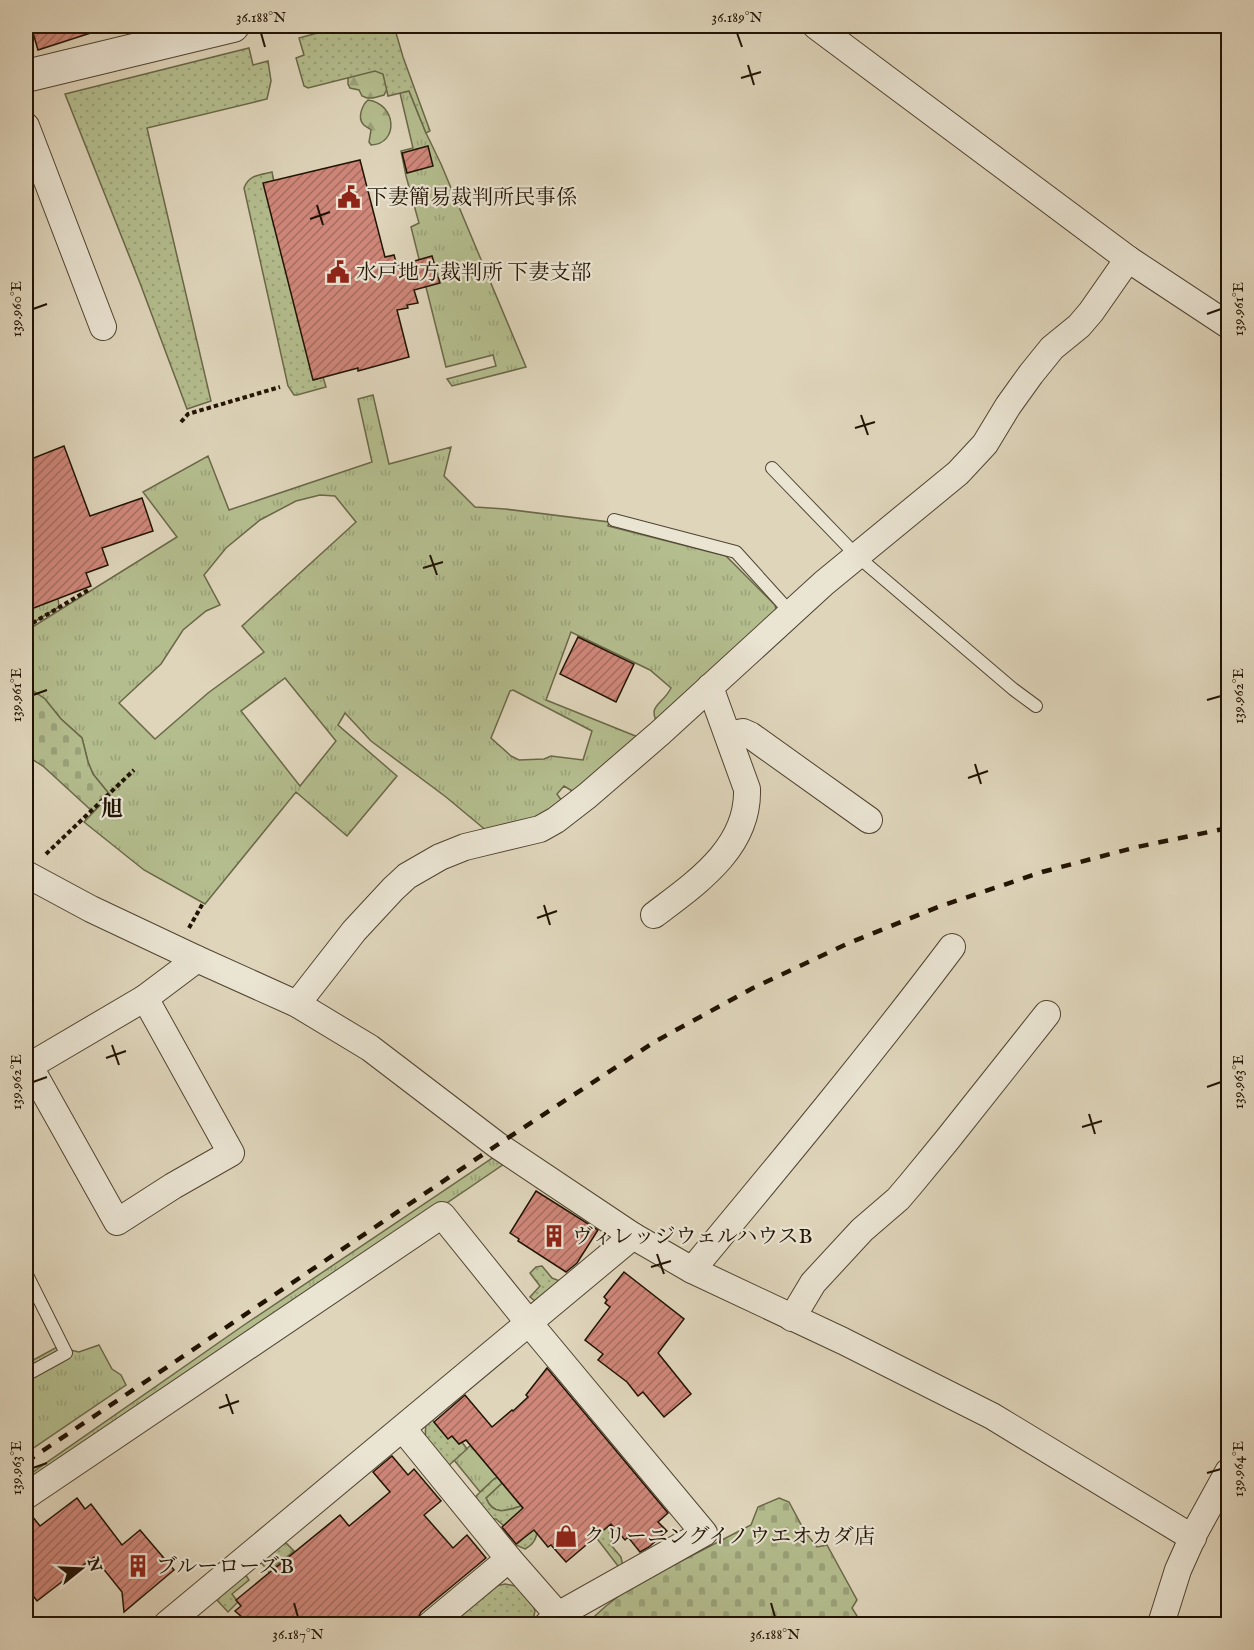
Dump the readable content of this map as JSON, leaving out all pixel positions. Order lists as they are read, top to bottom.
{
  "districts": ["旭"],
  "places": {
    "public building": ["下妻簡易裁判所民事係", "水戸地方裁判所 下妻支部"],
    "building": ["ヴィレッジウェルハウスB", "ブルーローズB"],
    "shop": ["クリーニングイノウエオカダ店"]
  },
  "north": "right",
  "coordinates": [
    "36.188°N",
    "36.189°N",
    "139.960°E",
    "139.961°E",
    "139.962°E",
    "139.963°E",
    "139.964°E",
    "36.187°N"
  ]
}
